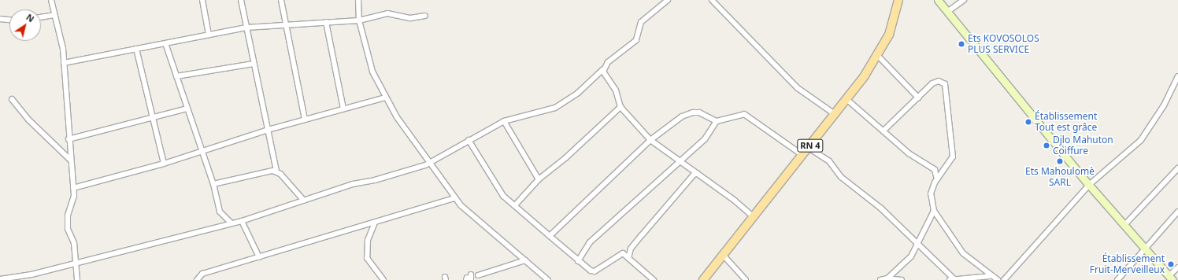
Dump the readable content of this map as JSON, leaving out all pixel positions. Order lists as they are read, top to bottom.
{
  "streets": {
    "main road": ["RN 4"]
  },
  "places": [
    "Ets KOVOSOLOS PLUS SERVICE",
    "Établissement Tout est grâce",
    "Djlo Mahuton Coiffure",
    "Ets Mahoulomè SARL",
    "Établissement Fruit-Merveilleux"
  ],
  "north": "top right"
}
